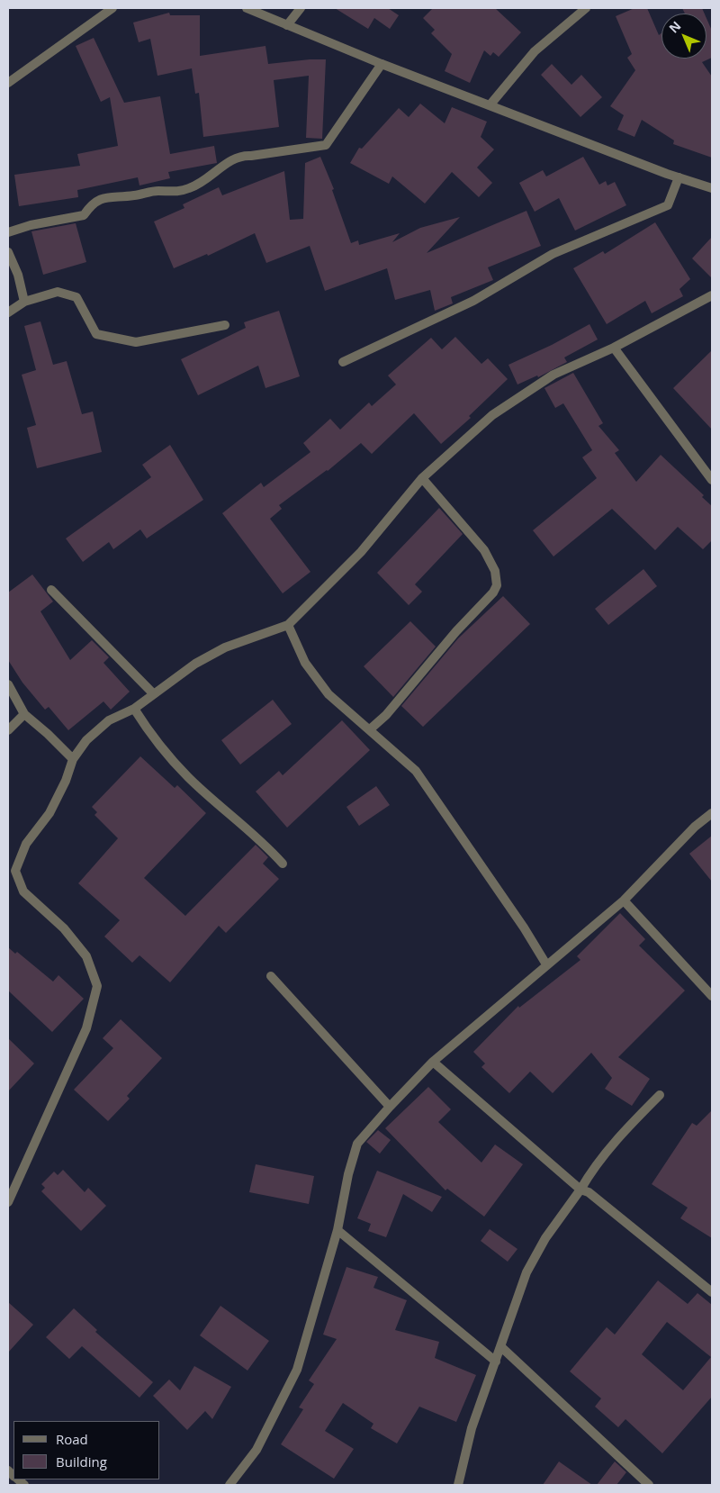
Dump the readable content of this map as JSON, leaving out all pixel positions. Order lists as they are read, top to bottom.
{
  "legend": ["Road", "Building"],
  "north": "top left"
}
